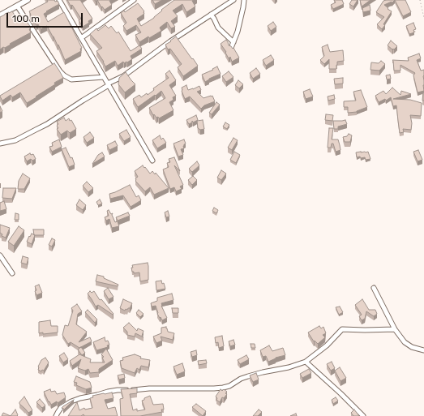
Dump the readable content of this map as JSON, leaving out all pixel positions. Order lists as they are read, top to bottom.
{
  "scale_bar": "100 m"
}
